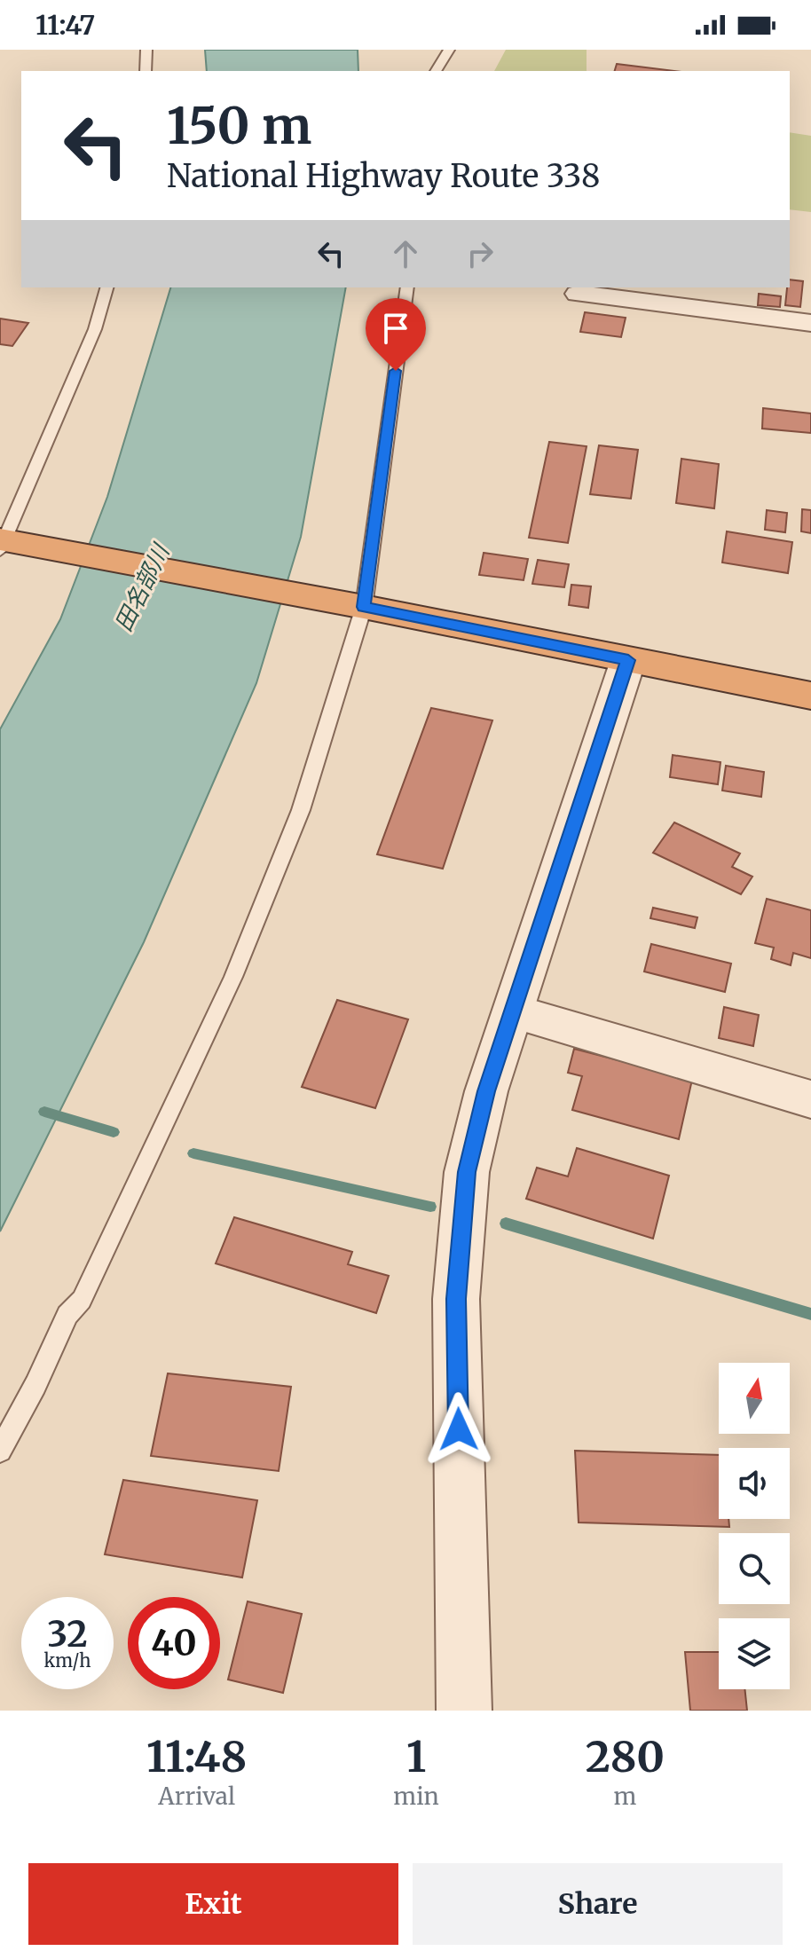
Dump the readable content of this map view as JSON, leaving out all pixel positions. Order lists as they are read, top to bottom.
{
  "water": ["田名部川"],
  "north": "top",
  "page": {
    "status": "11:47",
    "turn": ["150 m", "National Highway Route 338"],
    "speed": "32 km/h",
    "limit": "40",
    "eta": [
      "11:48",
      "Arrival",
      "1",
      "min",
      "280",
      "m"
    ],
    "buttons": ["Exit", "Share"]
  }
}
